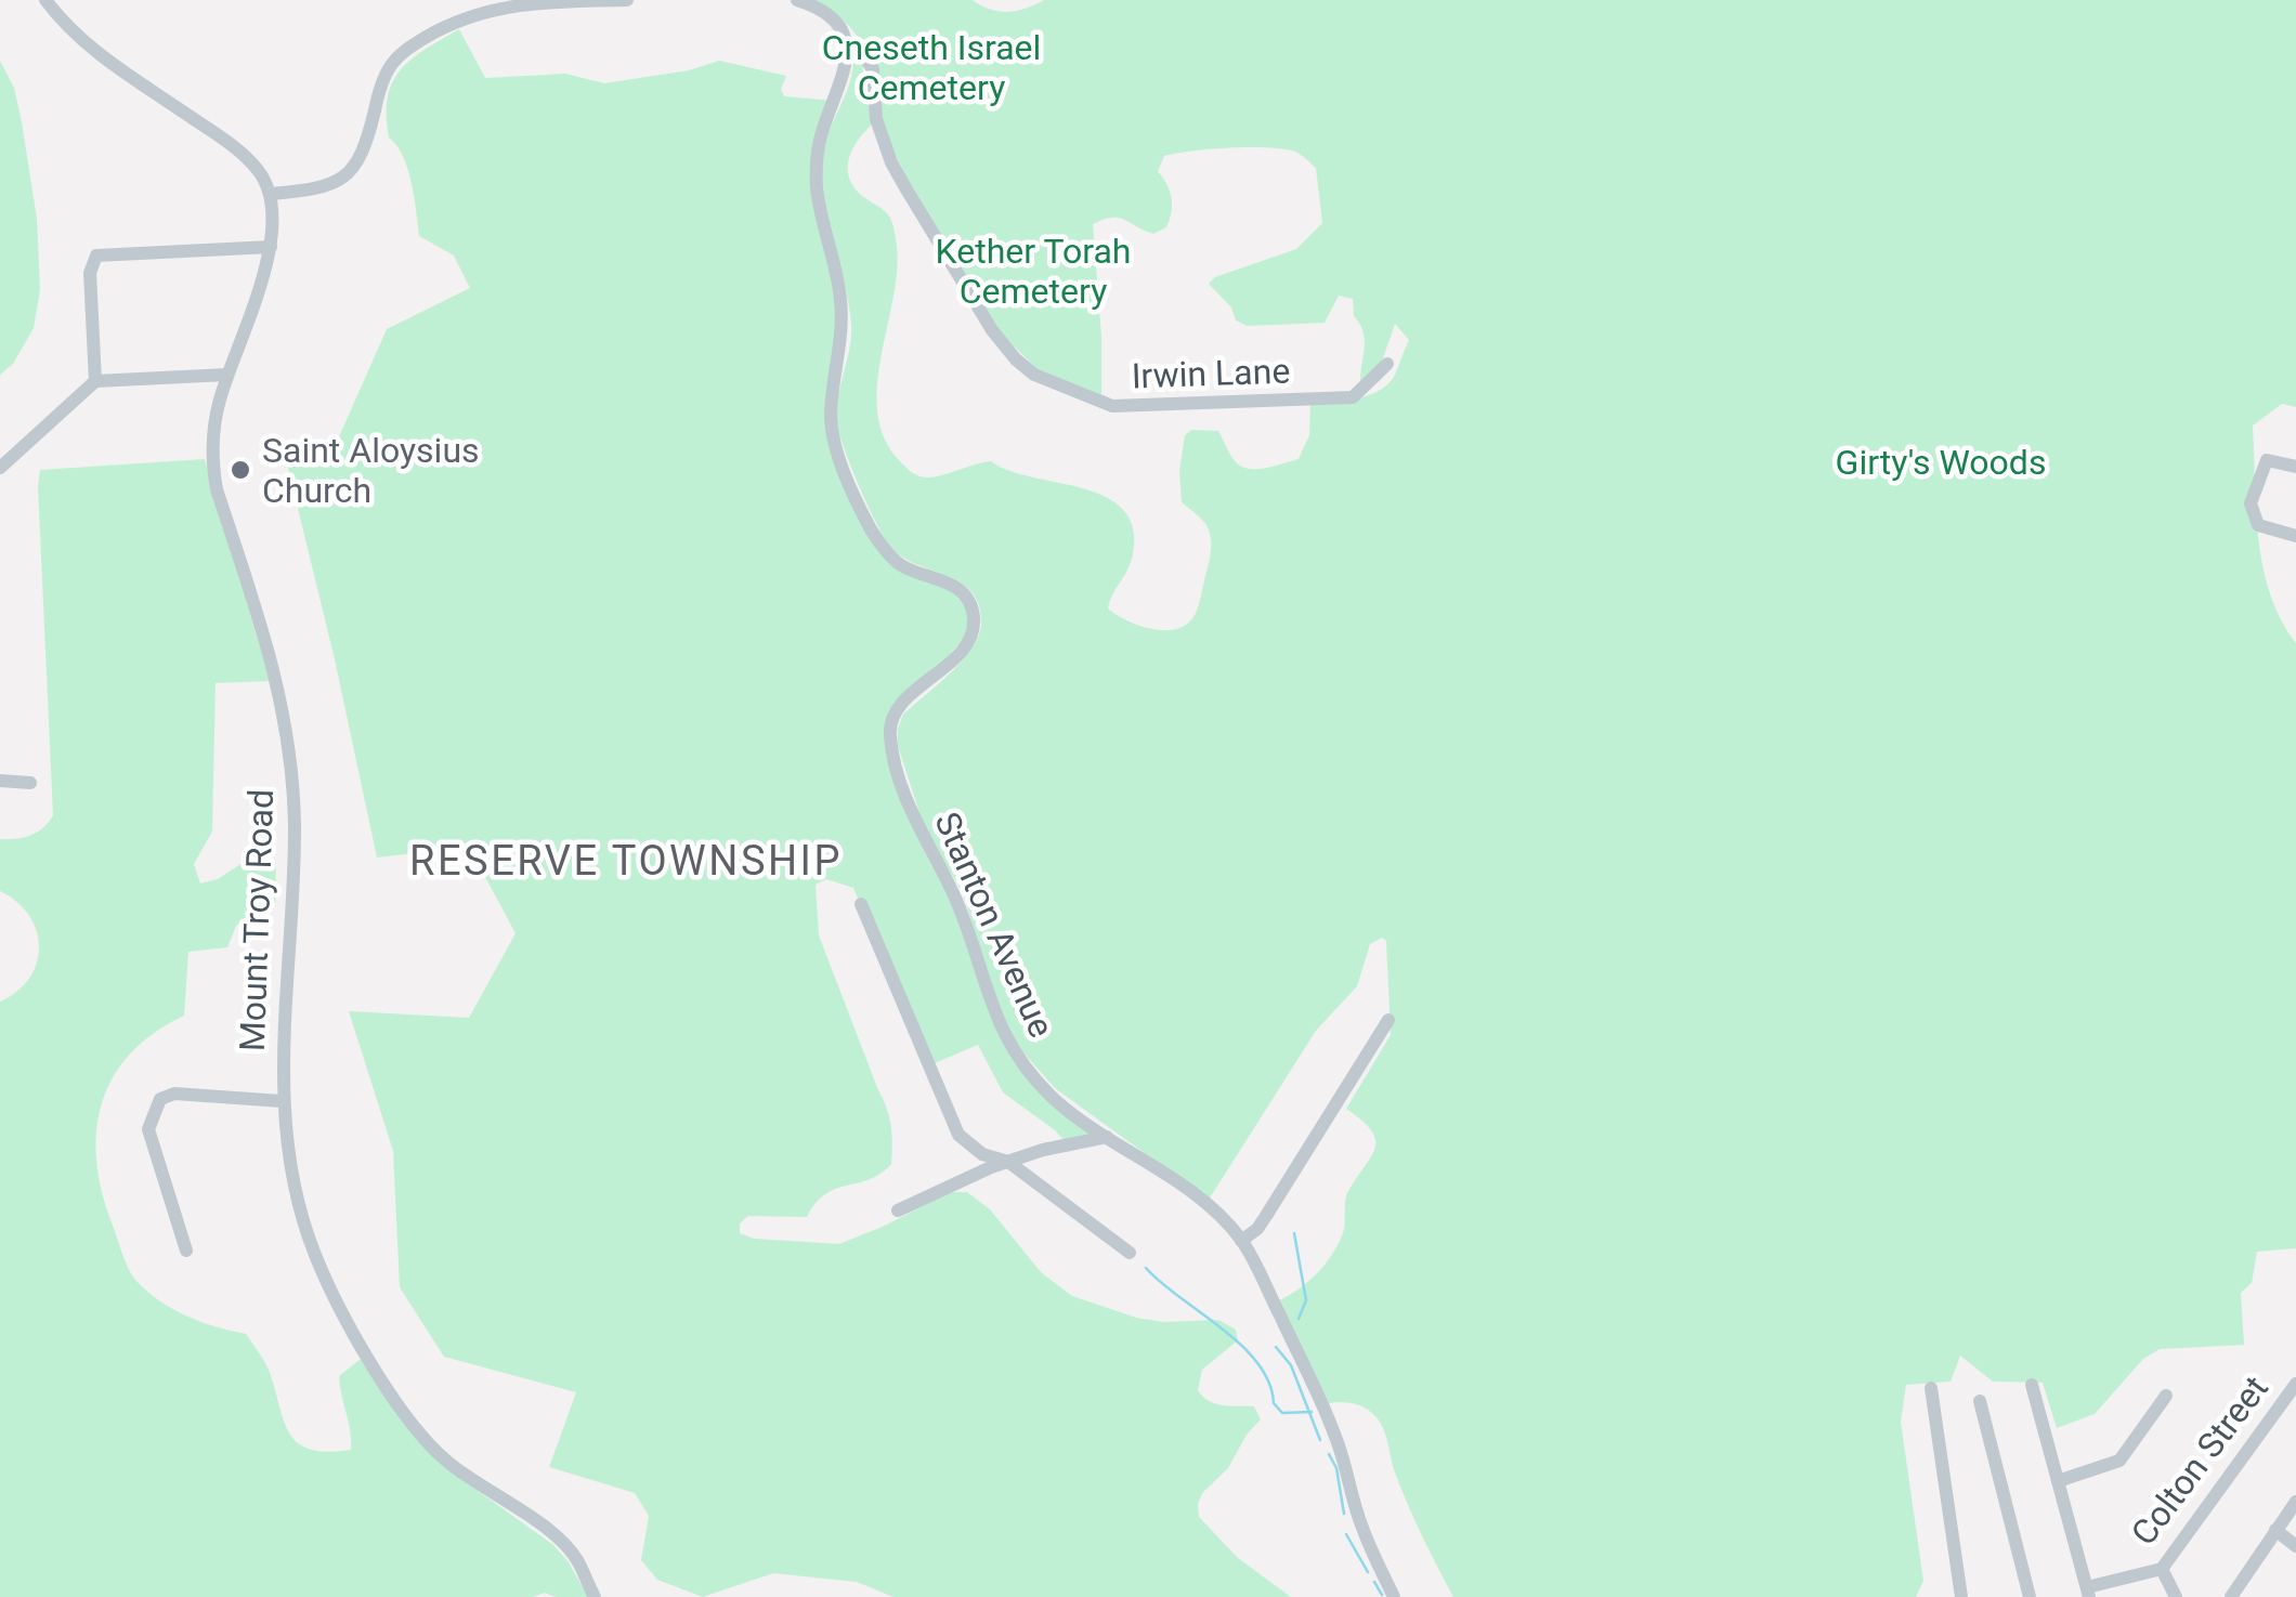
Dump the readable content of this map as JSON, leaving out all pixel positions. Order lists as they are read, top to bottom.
{
  "streets": {
    "street": [
      "Irwin Lane",
      "Mount Troy Road",
      "Stanton Avenue",
      "Colton Street"
    ]
  },
  "crossings": [
    ["Irwin Lane", "Stanton Avenue"]
  ],
  "districts": ["RESERVE TOWNSHIP"],
  "parks": ["Cneseth Israel Cemetery", "Kether Torah Cemetery", "Girty's Woods"],
  "places": ["Saint Aloysius Church"]
}
